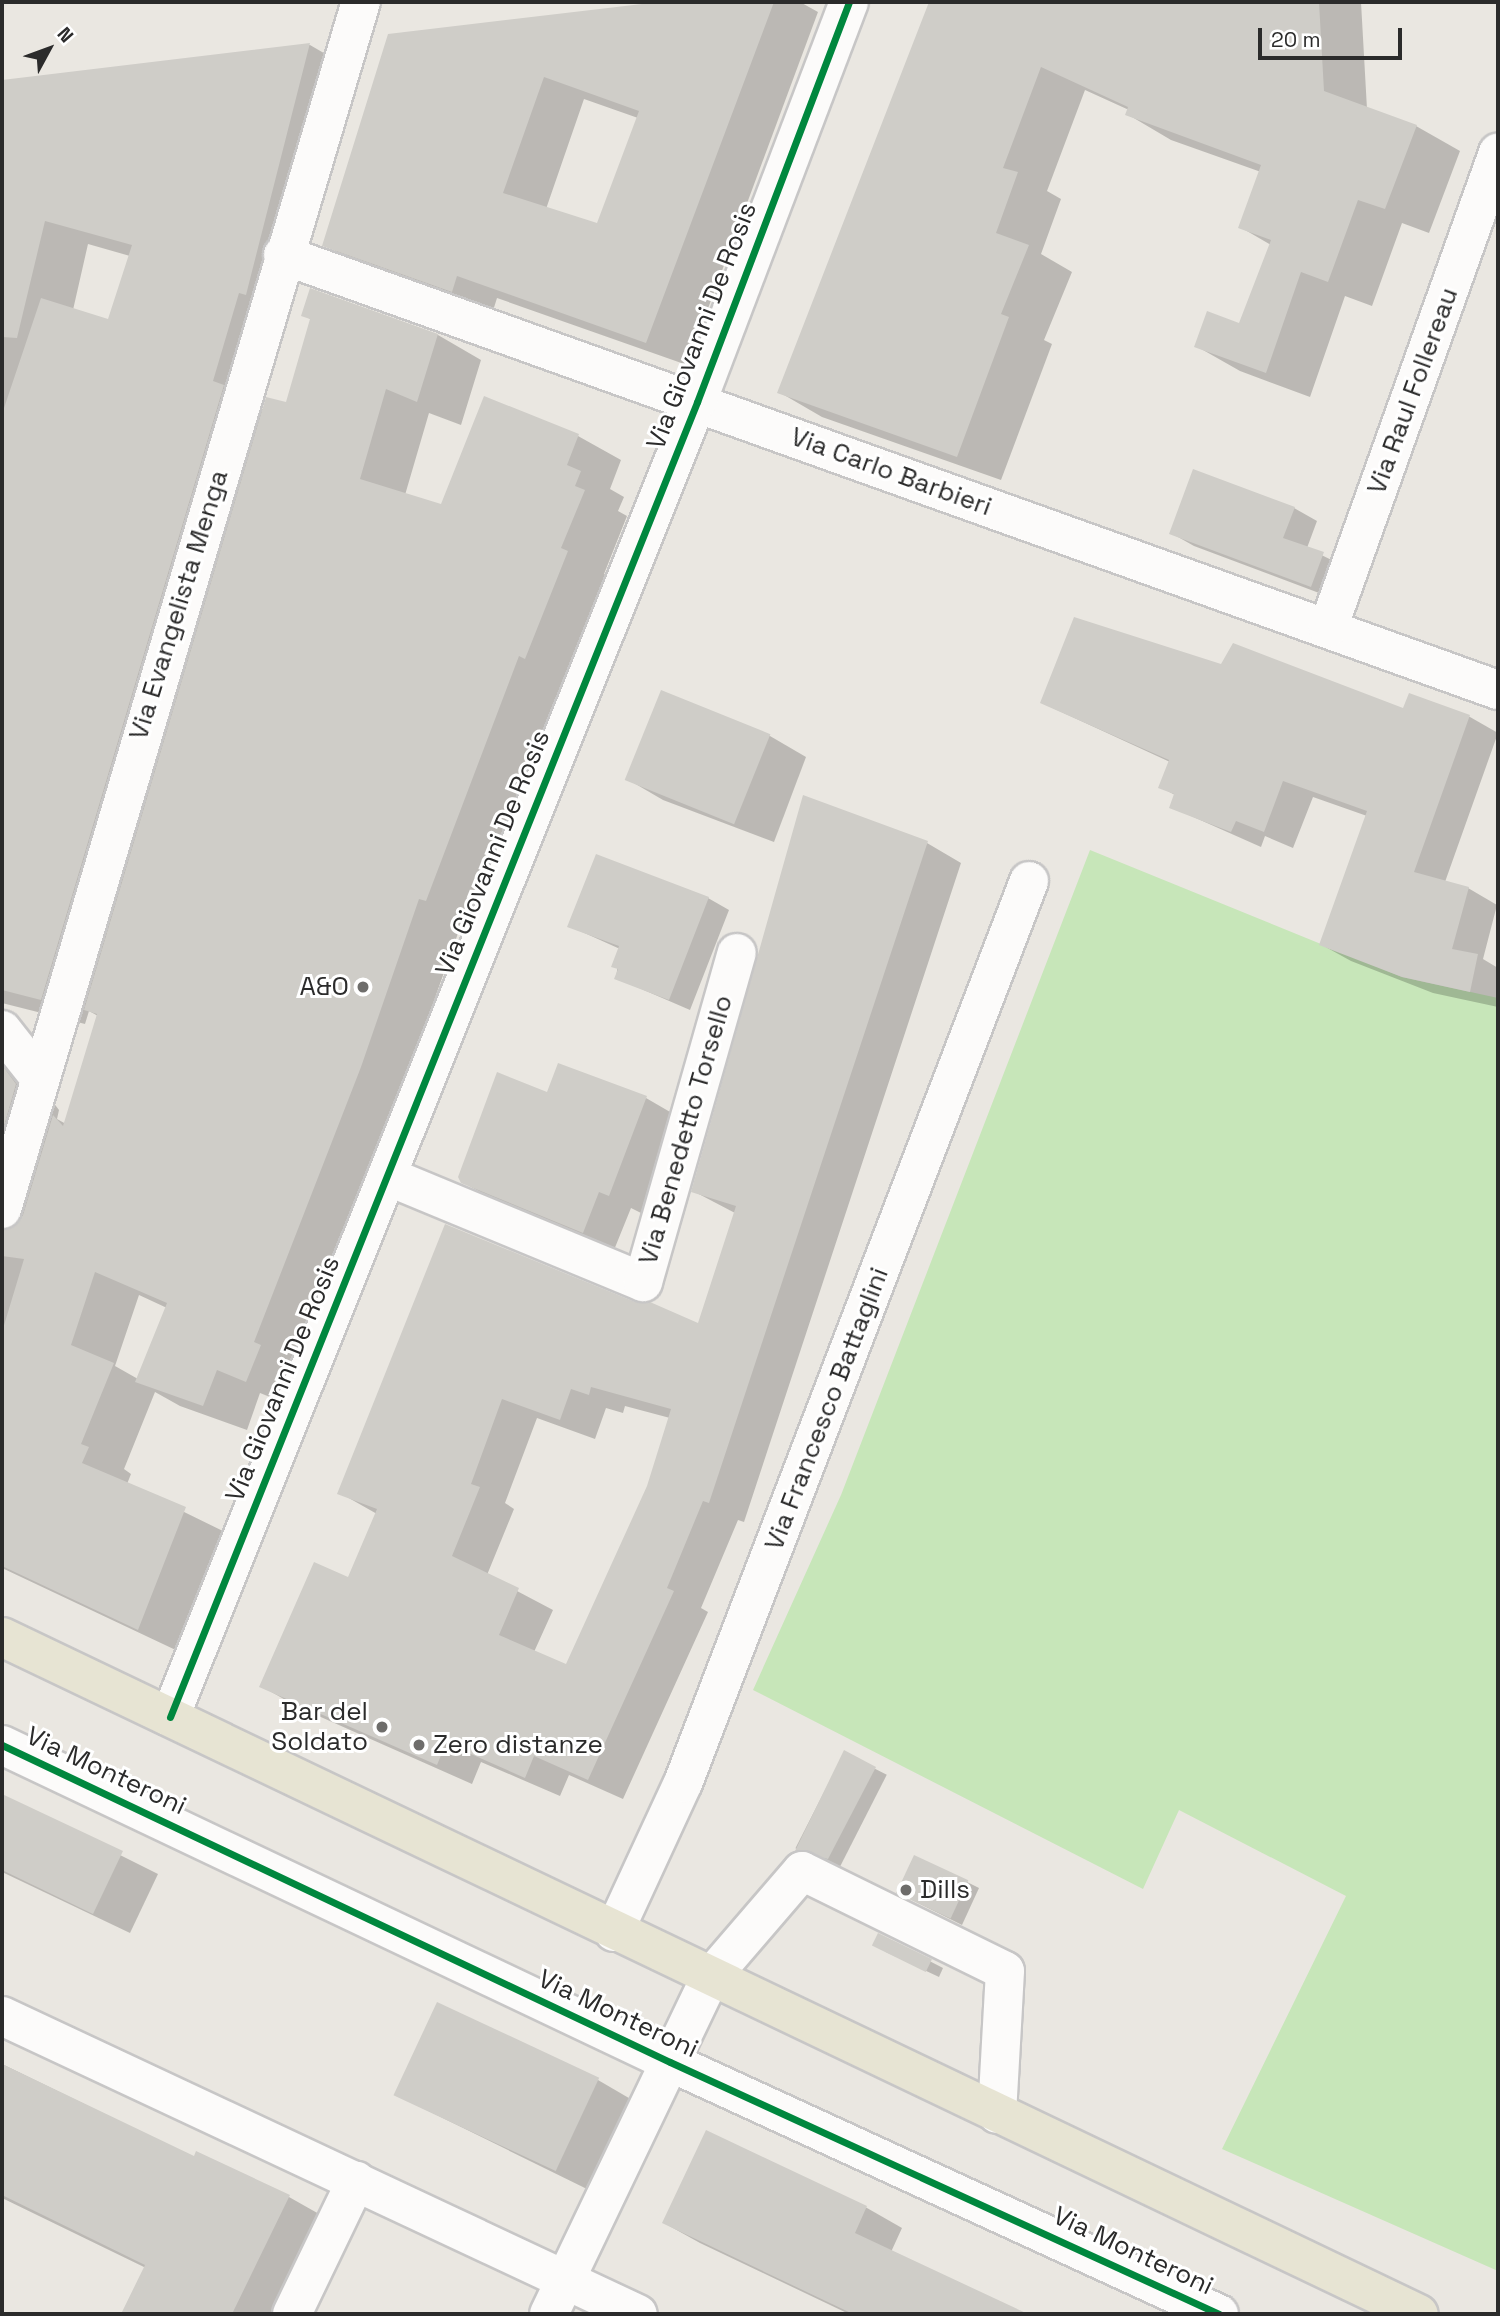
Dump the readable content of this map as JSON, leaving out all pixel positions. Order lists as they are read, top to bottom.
{
  "streets": {
    "street": [
      "Via Giovanni De Rosis",
      "Via Raul Follereau",
      "Via Carlo Barbieri",
      "Via Evangelista Menga",
      "Via Benedetto Torsello",
      "Via Francesco Battaglini",
      "Via Monteroni"
    ]
  },
  "crossings": [
    ["Via Giovanni De Rosis", "Via Carlo Barbieri"],
    ["Via Giovanni De Rosis", "Via Benedetto Torsello"],
    ["Via Raul Follereau", "Via Carlo Barbieri"],
    ["Via Carlo Barbieri", "Via Evangelista Menga"]
  ],
  "places": [
    "A&O",
    "Bar del Soldato",
    "Zero distanze",
    "Dills"
  ],
  "scale_bar": "20 m",
  "north": "top right"
}
